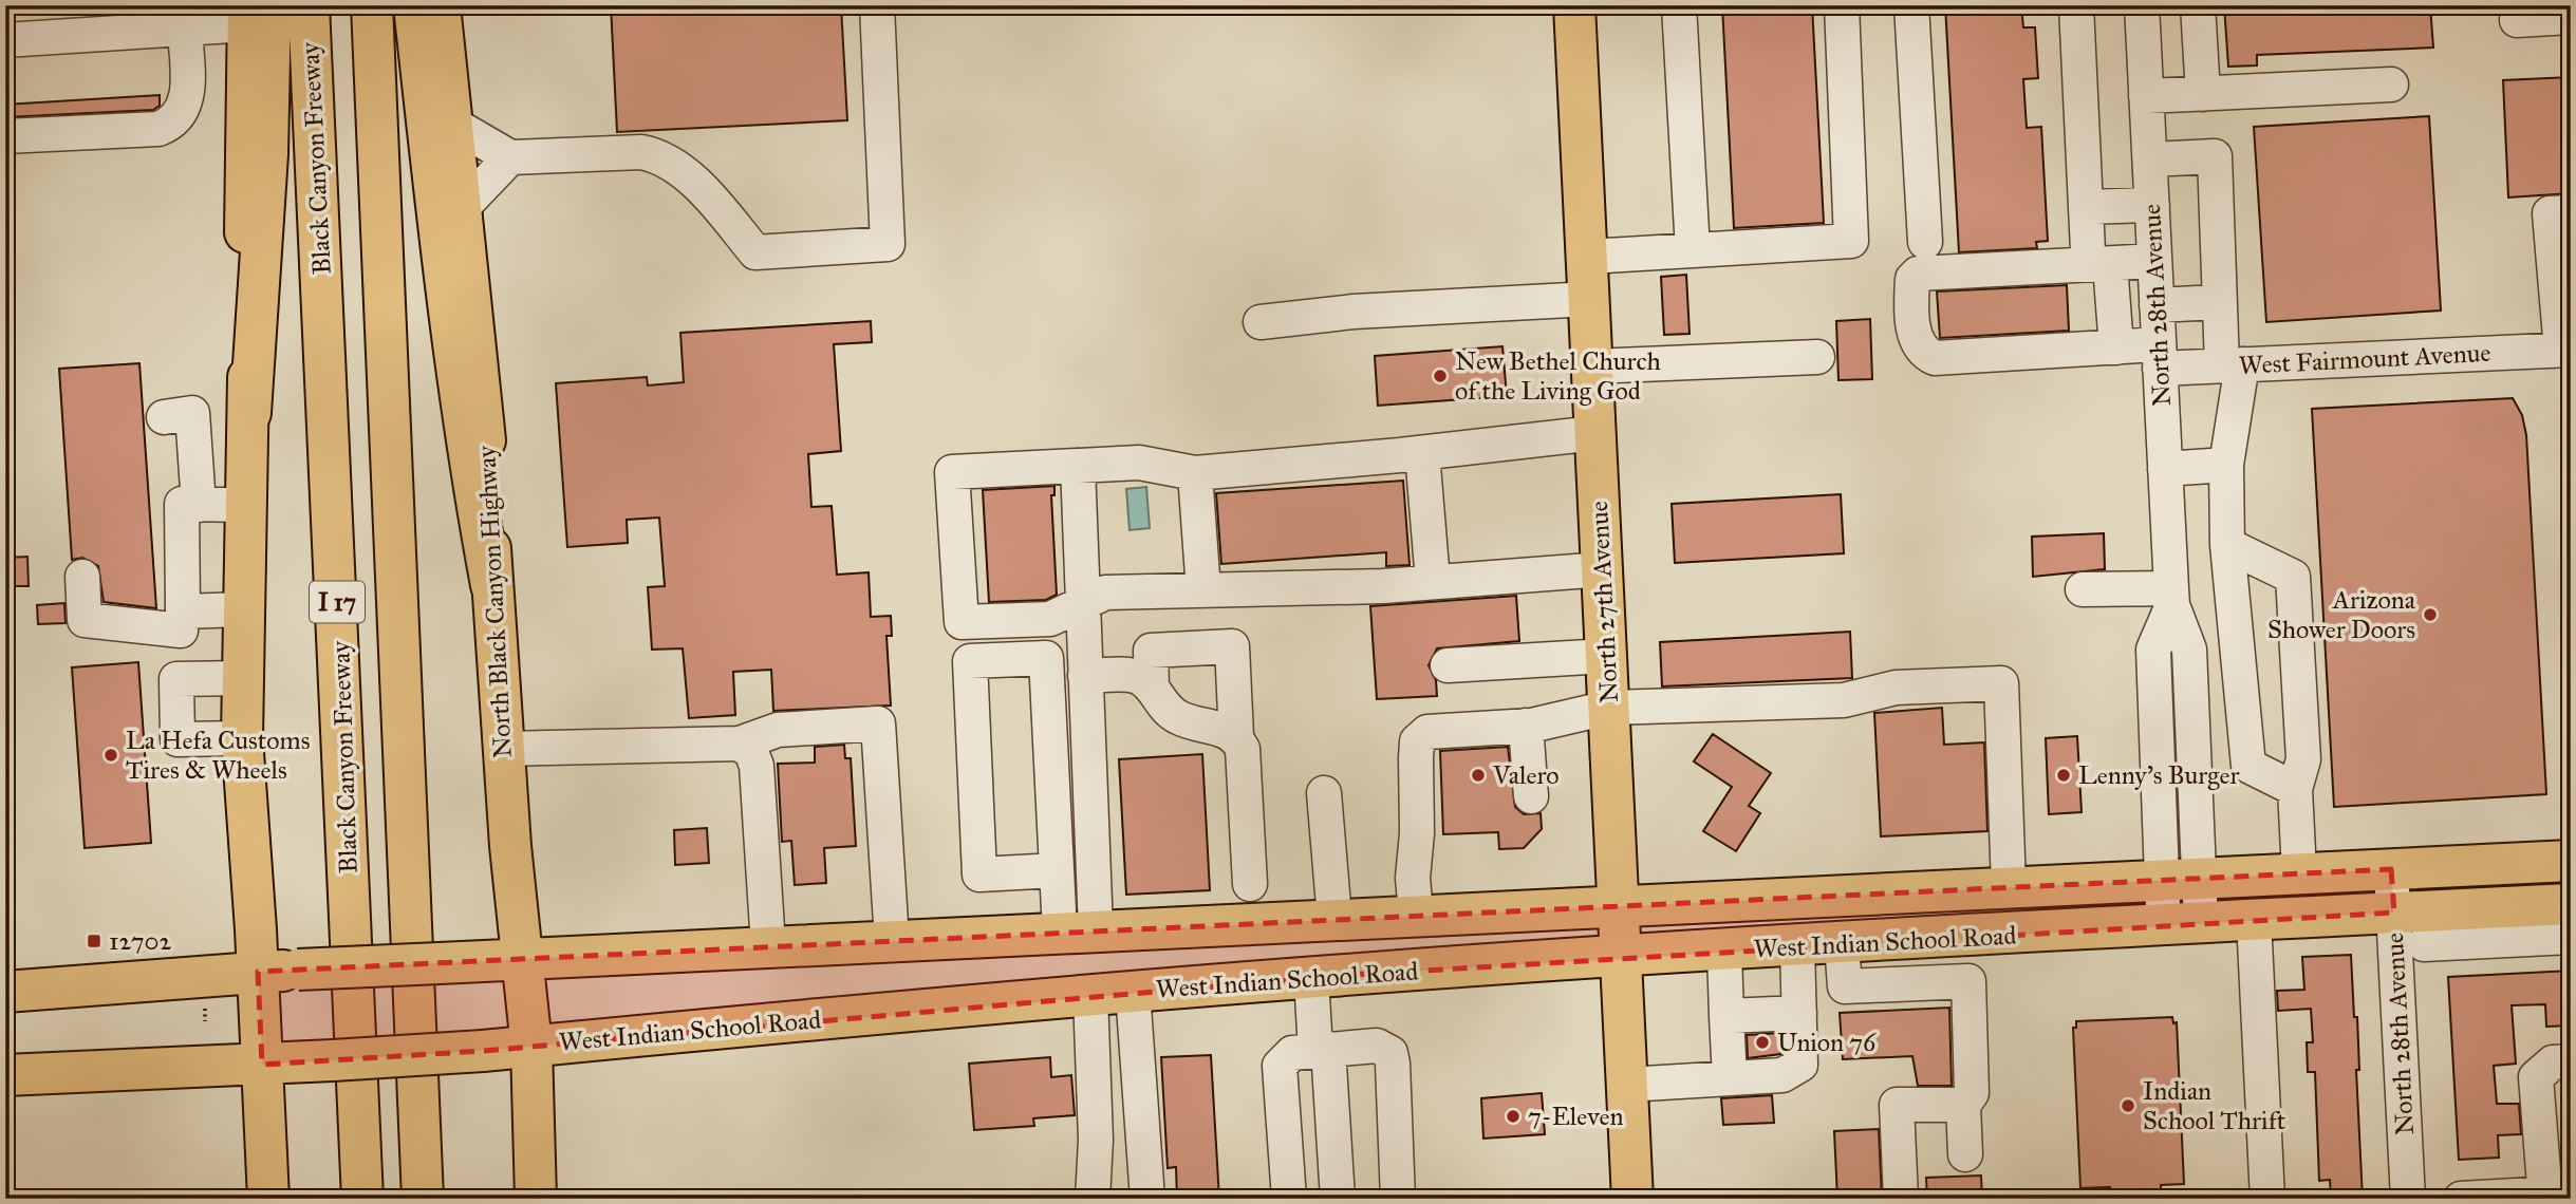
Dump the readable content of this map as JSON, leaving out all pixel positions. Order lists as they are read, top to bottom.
{
  "streets": {
    "main road": [
      "Black Canyon Freeway",
      "I 17",
      "North Black Canyon Highway",
      "North 27th Avenue",
      "West Indian School Road"
    ],
    "street": ["North 28th Avenue", "West Fairmount Avenue"]
  },
  "crossings": [
    ["North 28th Avenue", "West Fairmount Avenue"],
    ["North 28th Avenue", "West Indian School Road"],
    ["North Black Canyon Highway", "West Indian School Road"],
    ["North 27th Avenue", "West Indian School Road"]
  ],
  "places": {
    "other": [
      "New Bethel Church of the Living God",
      "Arizona Shower Doors",
      "La Hefa Customs Tires & Wheels",
      "Valero",
      "Lenny's Burger",
      "Union 76",
      "Indian School Thrift",
      "7-Eleven"
    ],
    "transit": ["12702"]
  }
}
